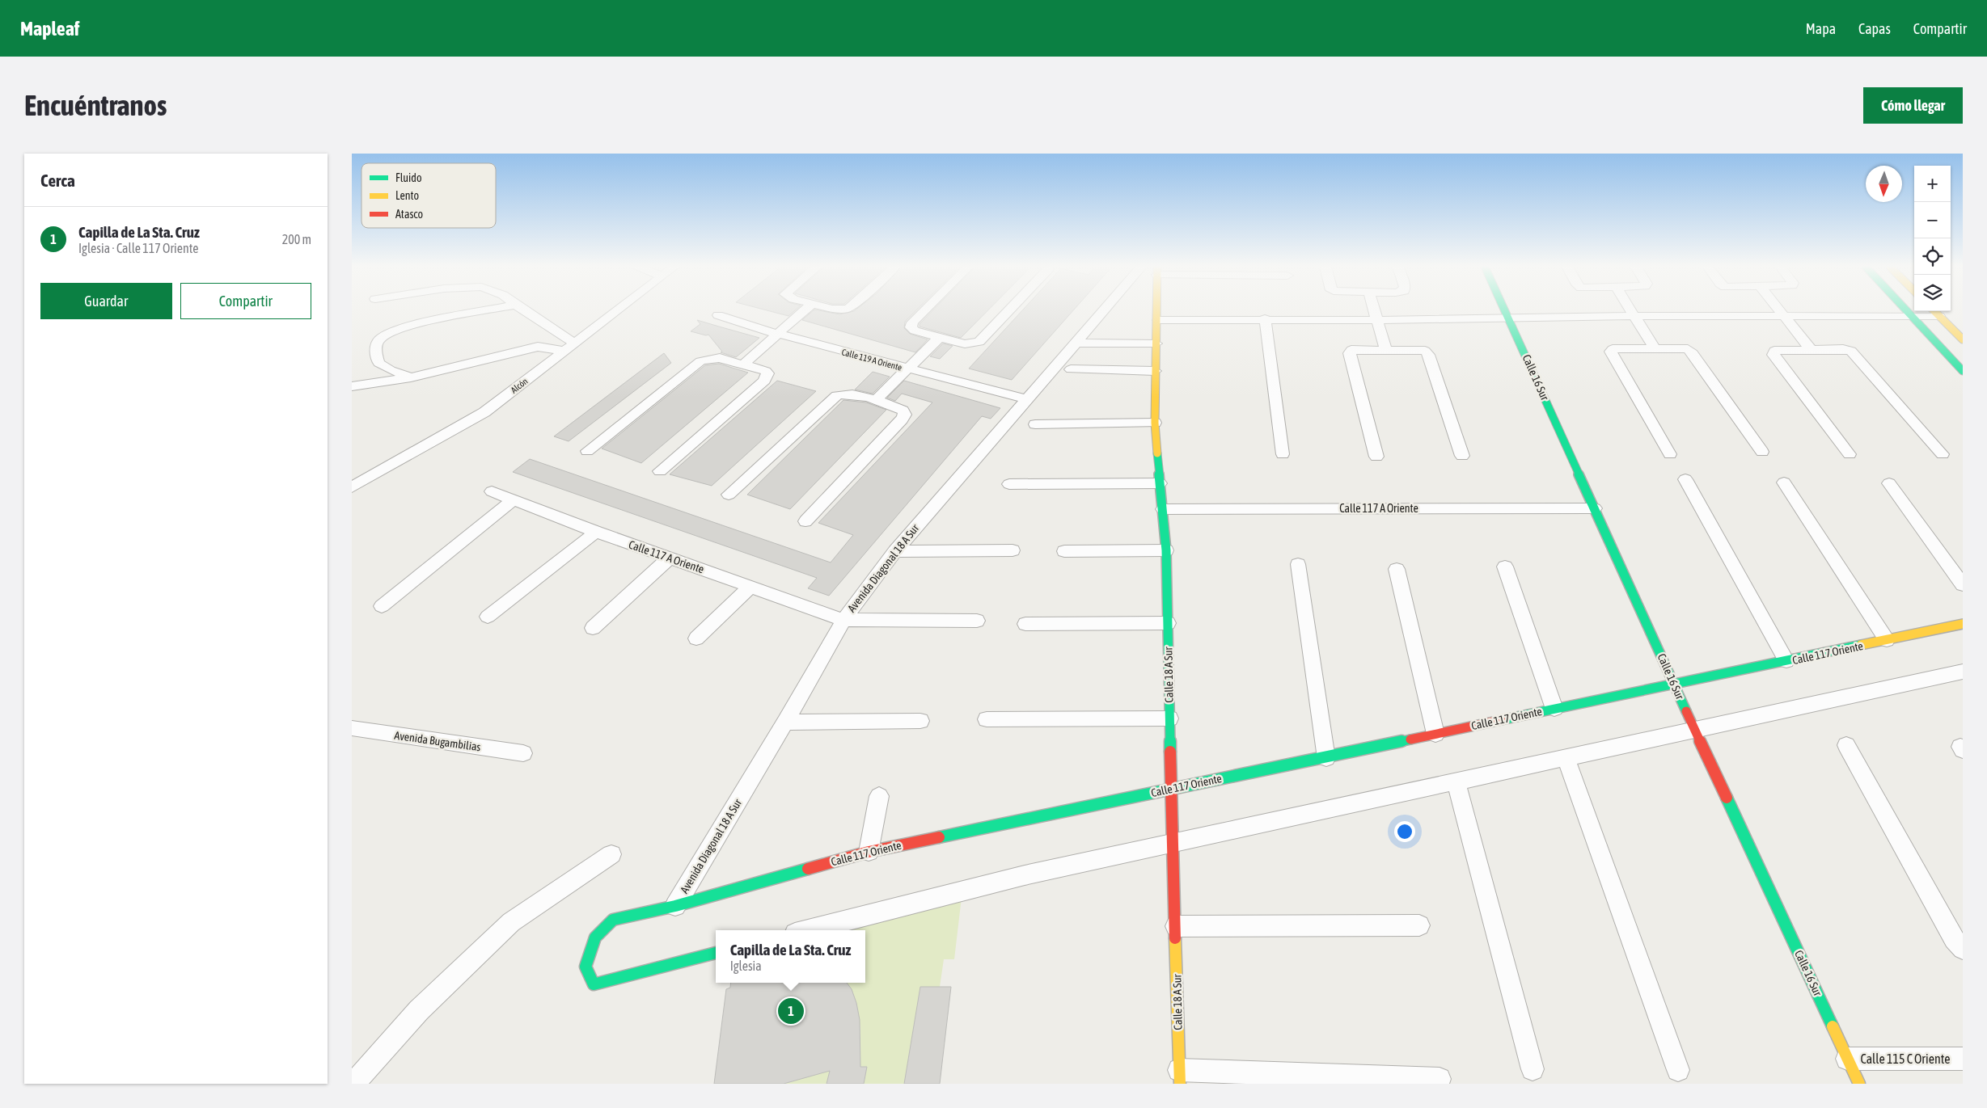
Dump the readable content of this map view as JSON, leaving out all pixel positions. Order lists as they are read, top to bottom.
{
  "streets": {
    "street": [
      "Calle 119 A Oriente",
      "Calle 16 Sur",
      "Alcón",
      "Calle 117 A Oriente",
      "Avenida Diagonal 18 A Sur",
      "Calle 117 Oriente",
      "Calle 18 A Sur",
      "Avenida Bugambilias",
      "Calle 115 C Oriente"
    ]
  },
  "crossings": [
    ["Calle 119 A Oriente", "Avenida Diagonal 18 A Sur"],
    ["Calle 16 Sur", "Calle 117 A Oriente"],
    ["Calle 16 Sur", "Calle 117 Oriente"],
    ["Calle 16 Sur", "Calle 115 C Oriente"],
    ["Calle 117 A Oriente", "Avenida Diagonal 18 A Sur"],
    ["Calle 117 A Oriente", "Calle 18 A Sur"],
    ["Avenida Diagonal 18 A Sur", "Calle 117 Oriente"],
    ["Calle 117 Oriente", "Calle 18 A Sur"]
  ],
  "legend": ["Fluido", "Lento", "Atasco"],
  "north": "bottom",
  "page": {
    "header": "Mapleaf",
    "nav": ["Mapa", "Capas", "Compartir"],
    "buttons": [
      "Cómo llegar",
      ["Guardar", "Compartir"]
    ],
    "title": "Encuéntranos",
    "heading": "Cerca",
    "map_buttons": ["+", "−"],
    "list": [
      {
        "mark": "1",
        "name": "Capilla de La Sta. Cruz",
        "note": "Iglesia · Calle 117 Oriente",
        "value": "200 m"
      }
    ],
    "popup": ["Capilla de La Sta. Cruz", "Iglesia"],
    "pins": "1"
  }
}
